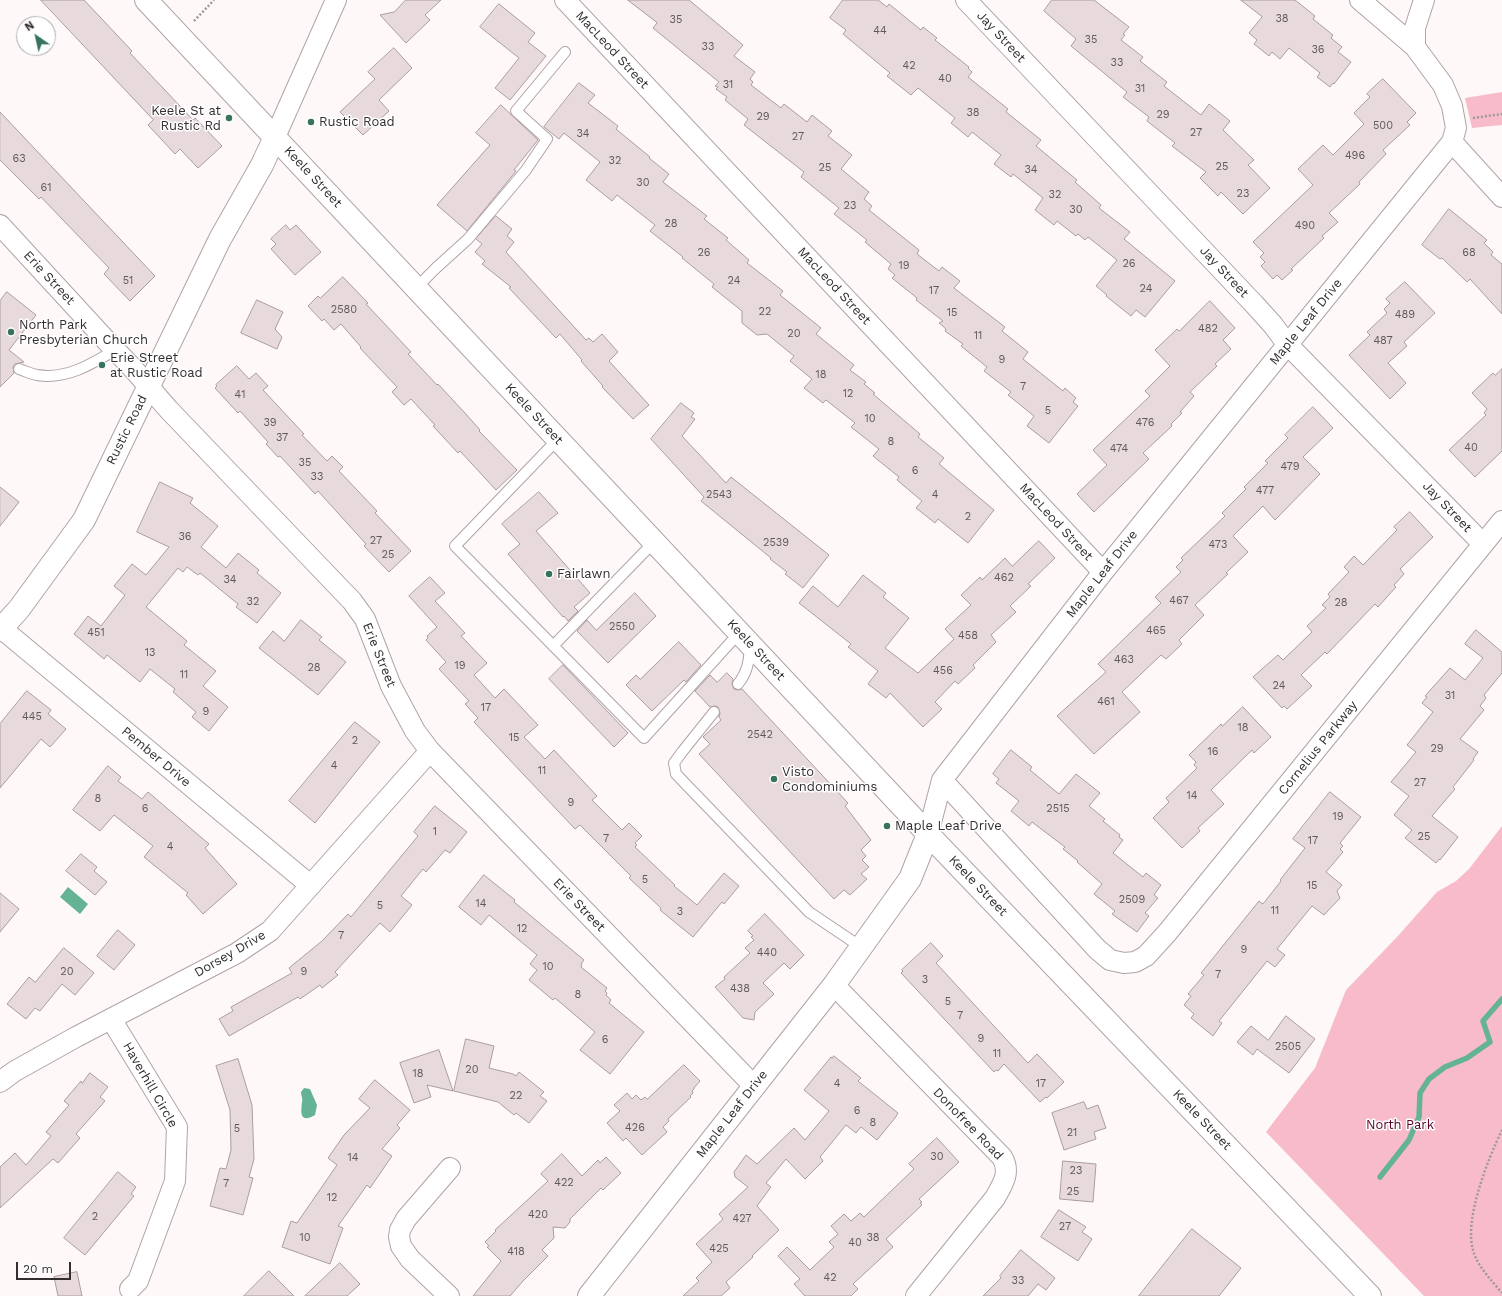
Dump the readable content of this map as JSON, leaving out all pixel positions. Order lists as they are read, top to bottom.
{
  "streets": {
    "main road": ["Keele Street", "Maple Leaf Drive", "Rustic Road"],
    "street": [
      "Jay Street",
      "MacLeod Street",
      "Erie Street",
      "Cornelius Parkway",
      "Pember Drive",
      "Dorsey Drive",
      "Haverhill Circle",
      "Donofree Road"
    ]
  },
  "crossings": [
    ["Jay Street", "Maple Leaf Drive"],
    ["Jay Street", "Cornelius Parkway"],
    ["MacLeod Street", "Maple Leaf Drive"],
    ["Keele Street", "Maple Leaf Drive"],
    ["Keele Street", "Rustic Road"],
    ["Erie Street", "Maple Leaf Drive"],
    ["Erie Street", "Rustic Road"],
    ["Erie Street", "Dorsey Drive"],
    ["Maple Leaf Drive", "Cornelius Parkway"],
    ["Maple Leaf Drive", "Donofree Road"],
    ["Rustic Road", "Pember Drive"],
    ["Pember Drive", "Dorsey Drive"],
    ["Dorsey Drive", "Haverhill Circle"]
  ],
  "parks": ["North Park"],
  "places": [
    "Keele St at Rustic Rd",
    "Rustic Road",
    "North Park Presbyterian Church",
    "Erie Street at Rustic Road",
    "Fairlawn",
    "Visto Condominiums",
    "Maple Leaf Drive"
  ],
  "house_numbers": [
    "38",
    "35",
    "44",
    "35",
    "33",
    "36",
    "33",
    "42",
    "40",
    "31",
    "31",
    "38",
    "29",
    "29",
    "500",
    "27",
    "34",
    "27",
    "496",
    "63",
    "32",
    "25",
    "25",
    "34",
    "30",
    "61",
    "23",
    "32",
    "23",
    "30",
    "28",
    "490",
    "26",
    "68",
    "26",
    "19",
    "51",
    "24",
    "24",
    "17",
    "2580",
    "22",
    "15",
    "489",
    "482",
    "20",
    "11",
    "487",
    "9",
    "18",
    "7",
    "12",
    "41",
    "5",
    "10",
    "39",
    "476",
    "37",
    "8",
    "40",
    "474",
    "35",
    "479",
    "6",
    "33",
    "477",
    "2543",
    "4",
    "2",
    "36",
    "27",
    "2539",
    "473",
    "25",
    "462",
    "34",
    "467",
    "32",
    "28",
    "2550",
    "465",
    "451",
    "458",
    "13",
    "463",
    "19",
    "28",
    "456",
    "11",
    "24",
    "31",
    "461",
    "17",
    "9",
    "445",
    "18",
    "2542",
    "15",
    "2",
    "29",
    "16",
    "4",
    "11",
    "27",
    "14",
    "8",
    "9",
    "6",
    "2515",
    "19",
    "1",
    "25",
    "7",
    "17",
    "4",
    "5",
    "15",
    "2509",
    "14",
    "5",
    "11",
    "3",
    "12",
    "7",
    "9",
    "440",
    "10",
    "20",
    "9",
    "7",
    "3",
    "438",
    "8",
    "5",
    "7",
    "9",
    "6",
    "2505",
    "11",
    "20",
    "18",
    "4",
    "17",
    "22",
    "6",
    "8",
    "426",
    "5",
    "21",
    "30",
    "14",
    "23",
    "422",
    "7",
    "25",
    "12",
    "420",
    "2",
    "427",
    "27",
    "10",
    "38",
    "40",
    "425",
    "418",
    "42",
    "33"
  ],
  "scale_bar": "20 m",
  "north": "top left"
}
